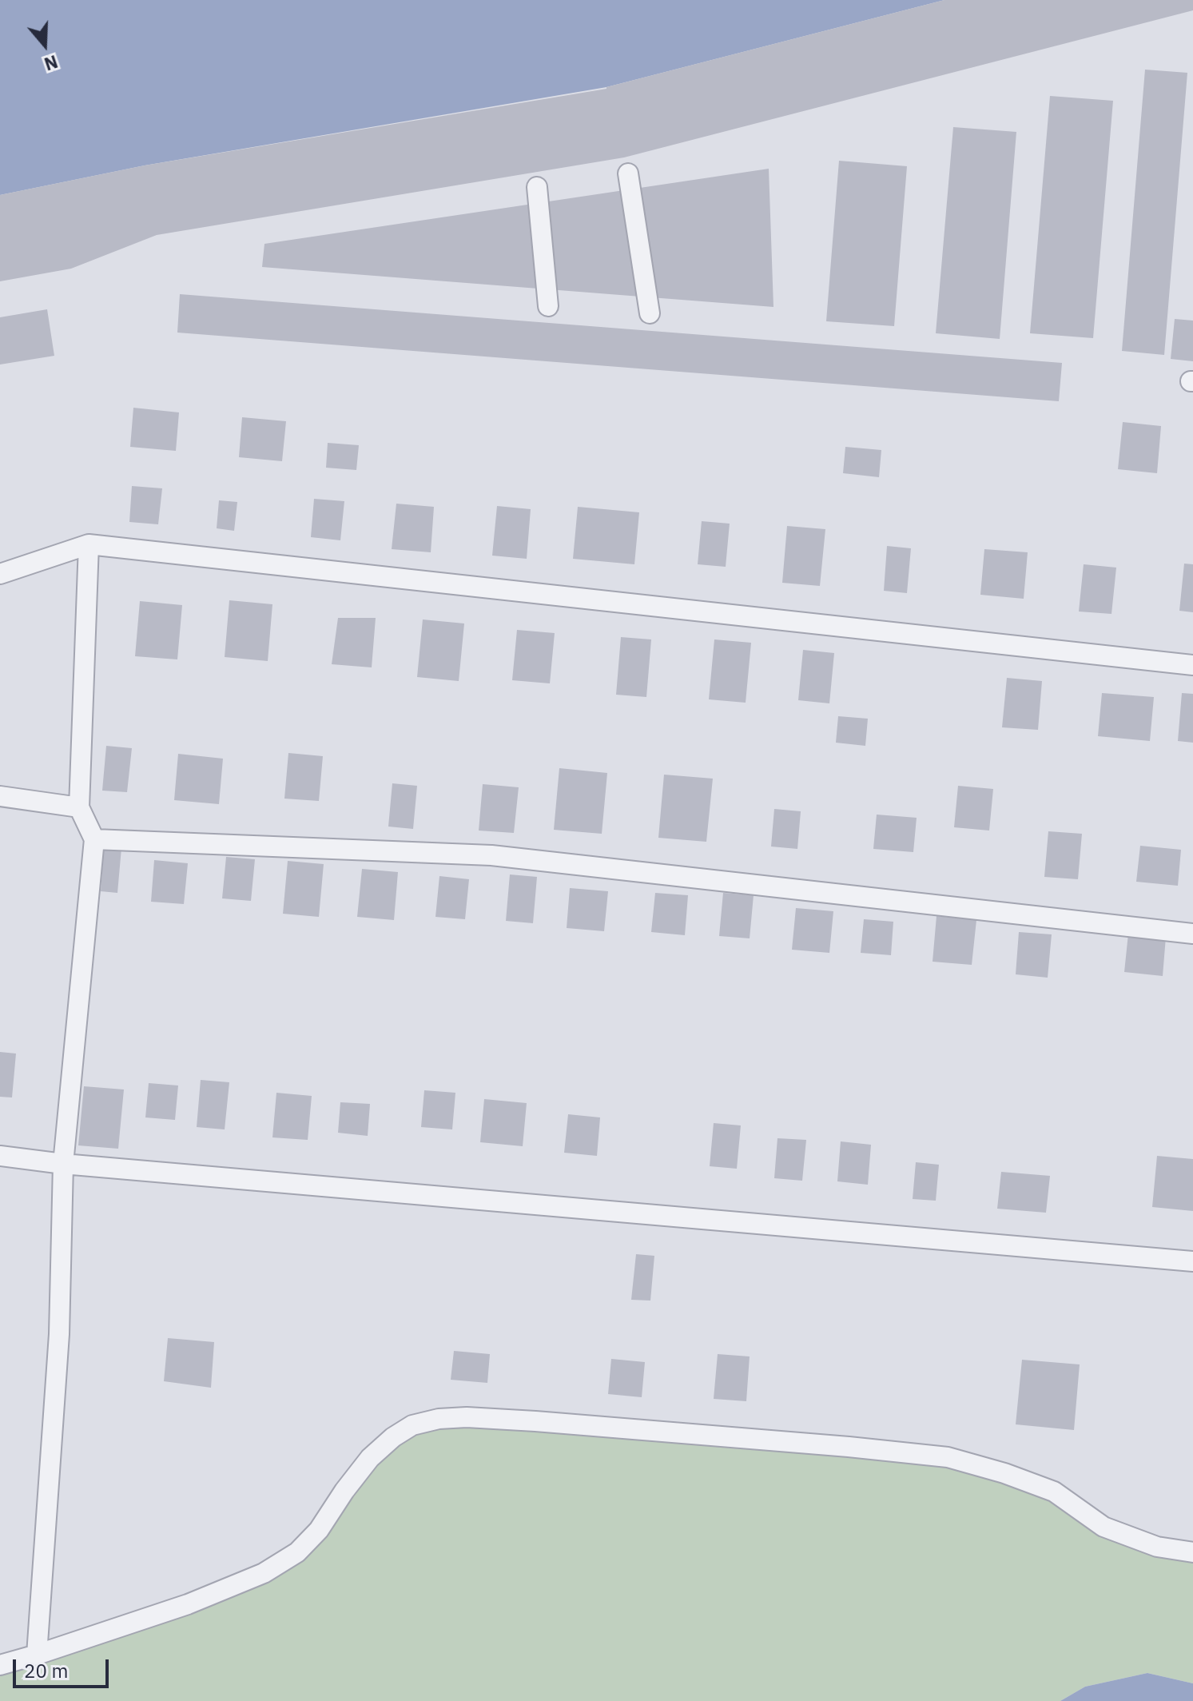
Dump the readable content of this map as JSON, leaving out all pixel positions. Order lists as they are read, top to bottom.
{
  "scale_bar": "20 m",
  "north": "bottom"
}
